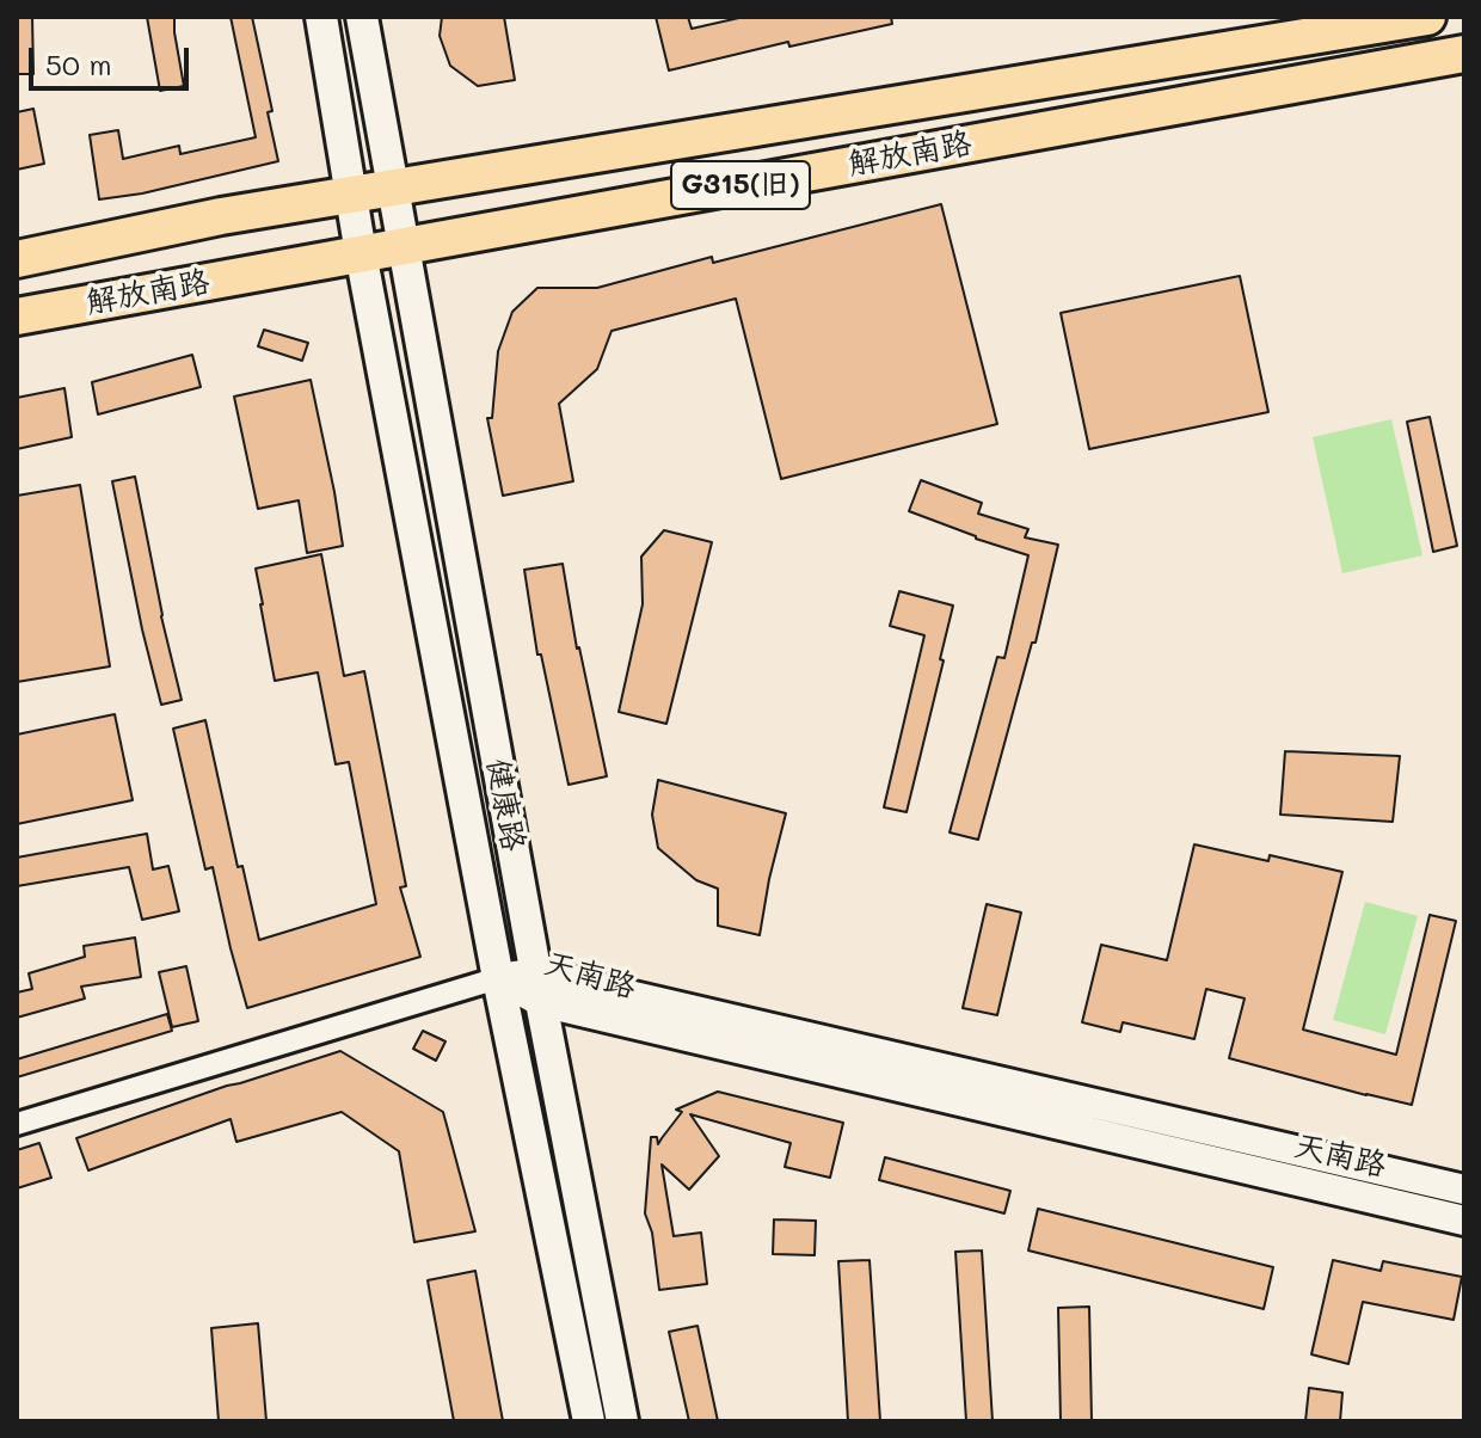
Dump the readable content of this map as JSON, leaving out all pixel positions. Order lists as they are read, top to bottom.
{
  "streets": {
    "main road": ["解放南路", "G315(旧)", "健康路"],
    "street": ["天南路"]
  },
  "crossings": [
    ["解放南路", "健康路"],
    ["健康路", "天南路"]
  ],
  "scale_bar": "50 m"
}
